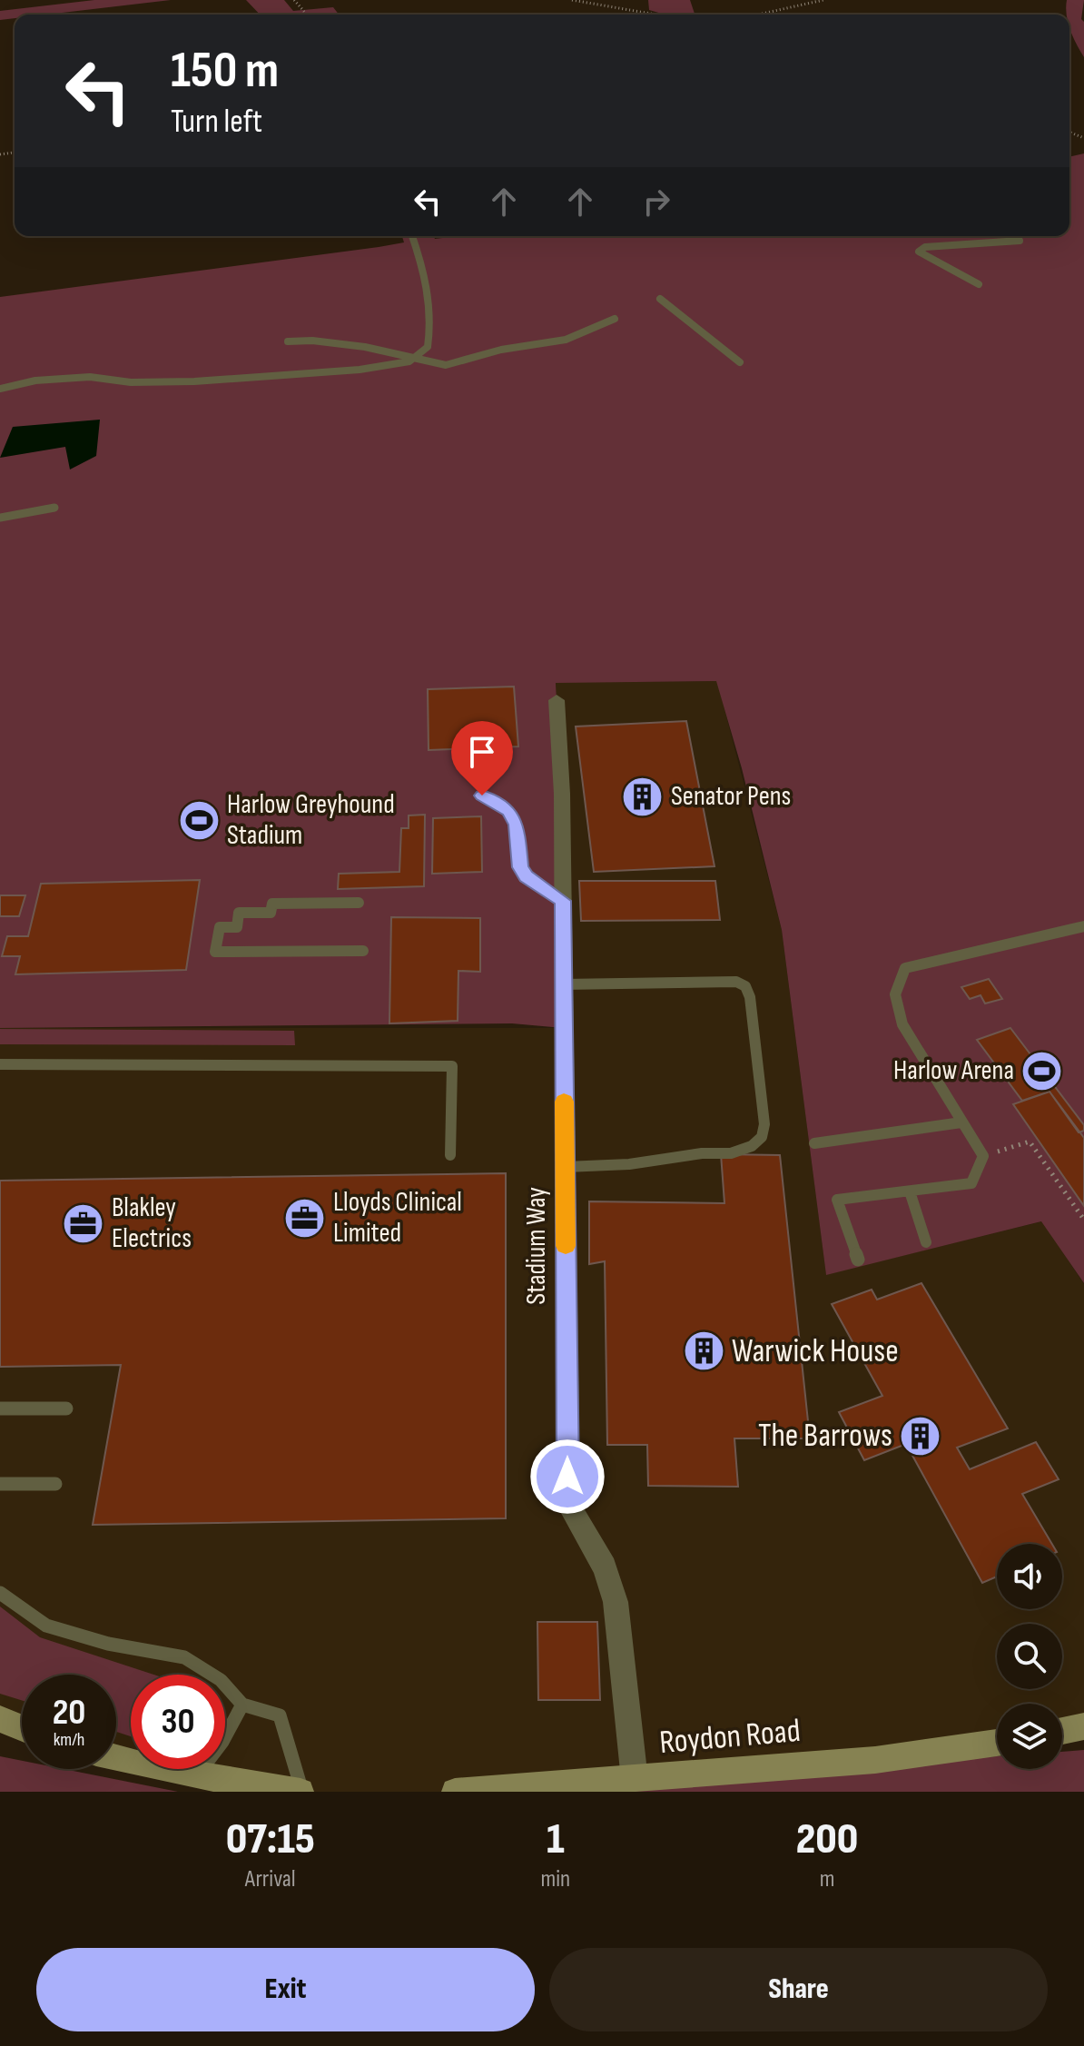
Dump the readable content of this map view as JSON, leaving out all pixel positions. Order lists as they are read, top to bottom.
{
  "streets": {
    "street": ["Stadium Way", "Roydon Road"]
  },
  "crossings": [
    ["Stadium Way", "Roydon Road"]
  ],
  "places": {
    "building": ["Senator Pens", "Warwick House", "The Barrows"],
    "sports": ["Harlow Greyhound Stadium", "Harlow Arena"],
    "office": ["Lloyds Clinical Limited", "Blakley Electrics"]
  },
  "page": {
    "turn": ["150 m", "Turn left"],
    "speed": "20 km/h",
    "limit": "30",
    "eta": [
      "07:15",
      "Arrival",
      "1",
      "min",
      "200",
      "m"
    ],
    "buttons": ["Exit", "Share"]
  }
}
